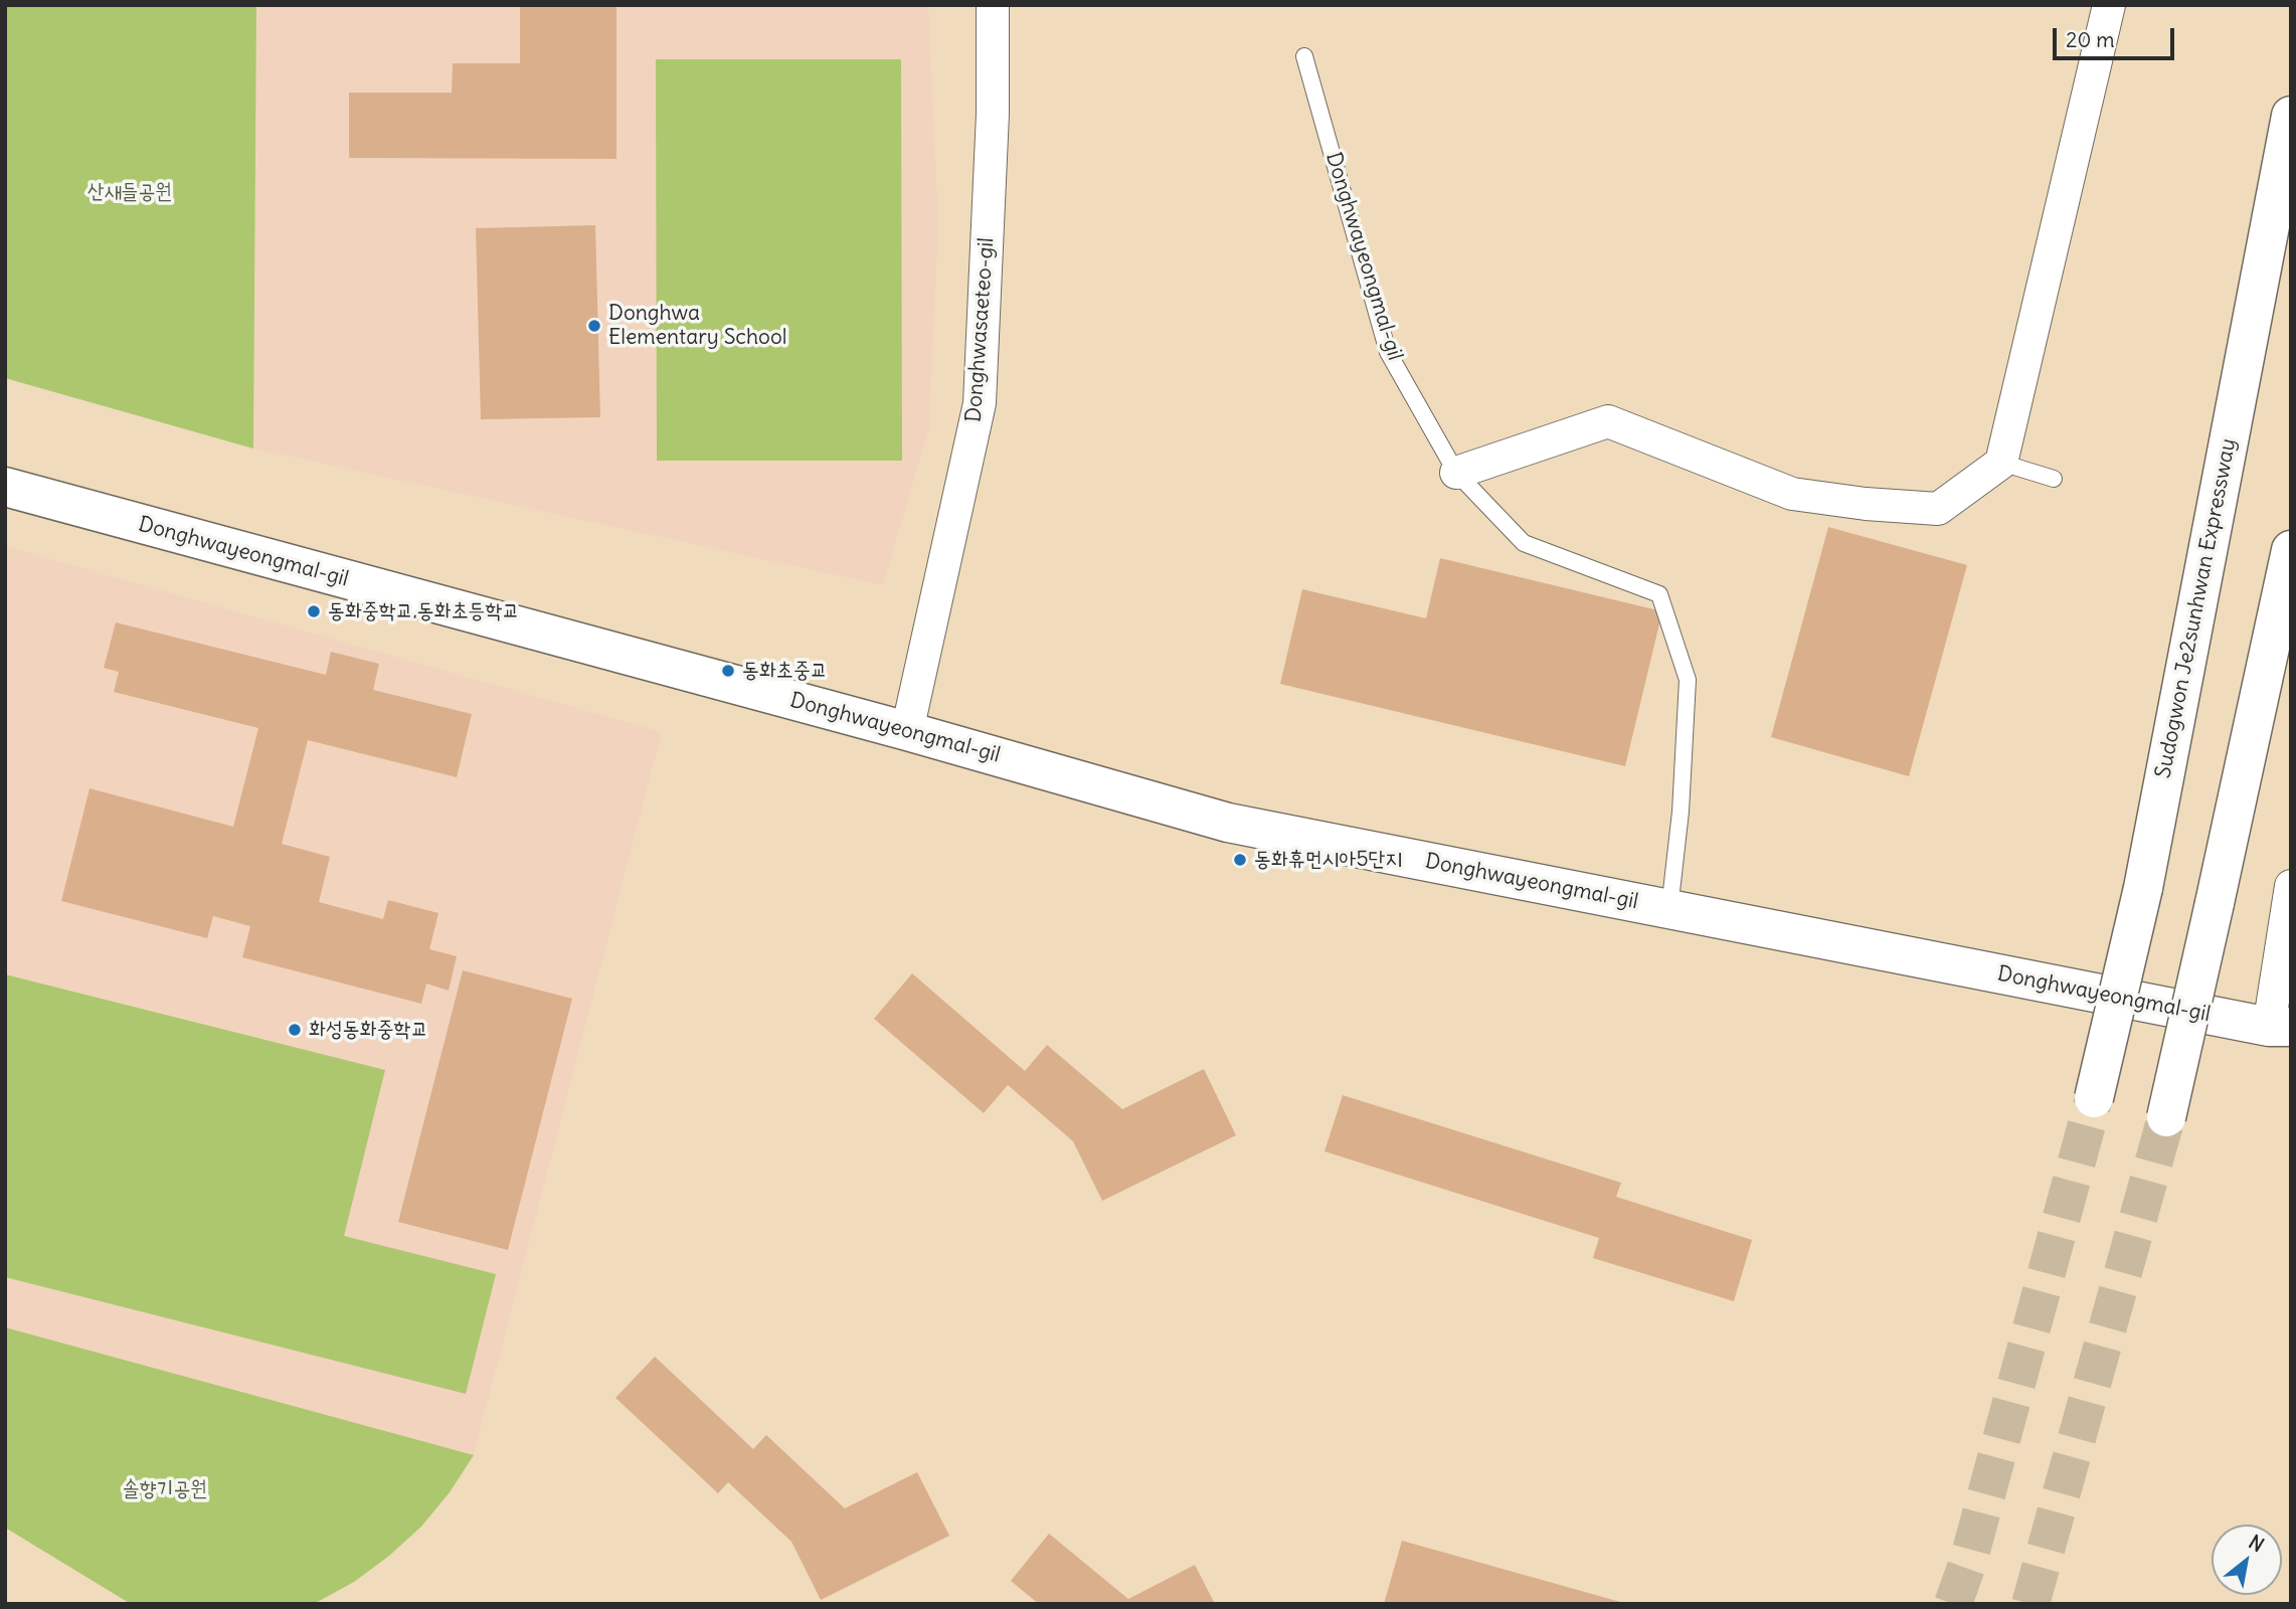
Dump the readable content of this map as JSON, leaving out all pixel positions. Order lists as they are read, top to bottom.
{
  "streets": {
    "main road": ["Donghwayeongmal-gil", "Sudogwon Je2sunhwan Expressway"],
    "street": ["Donghwasaeteo-gil"]
  },
  "crossings": [
    ["Donghwayeongmal-gil", "Donghwasaeteo-gil"]
  ],
  "parks": ["산새들공원", "솔향기공원"],
  "places": [
    "Donghwa Elementary School",
    "동화중학교.동화초등학교",
    "동화초중교",
    "동화휴먼시아5단지",
    "화성동화중학교"
  ],
  "scale_bar": "20 m",
  "north": "top right"
}
